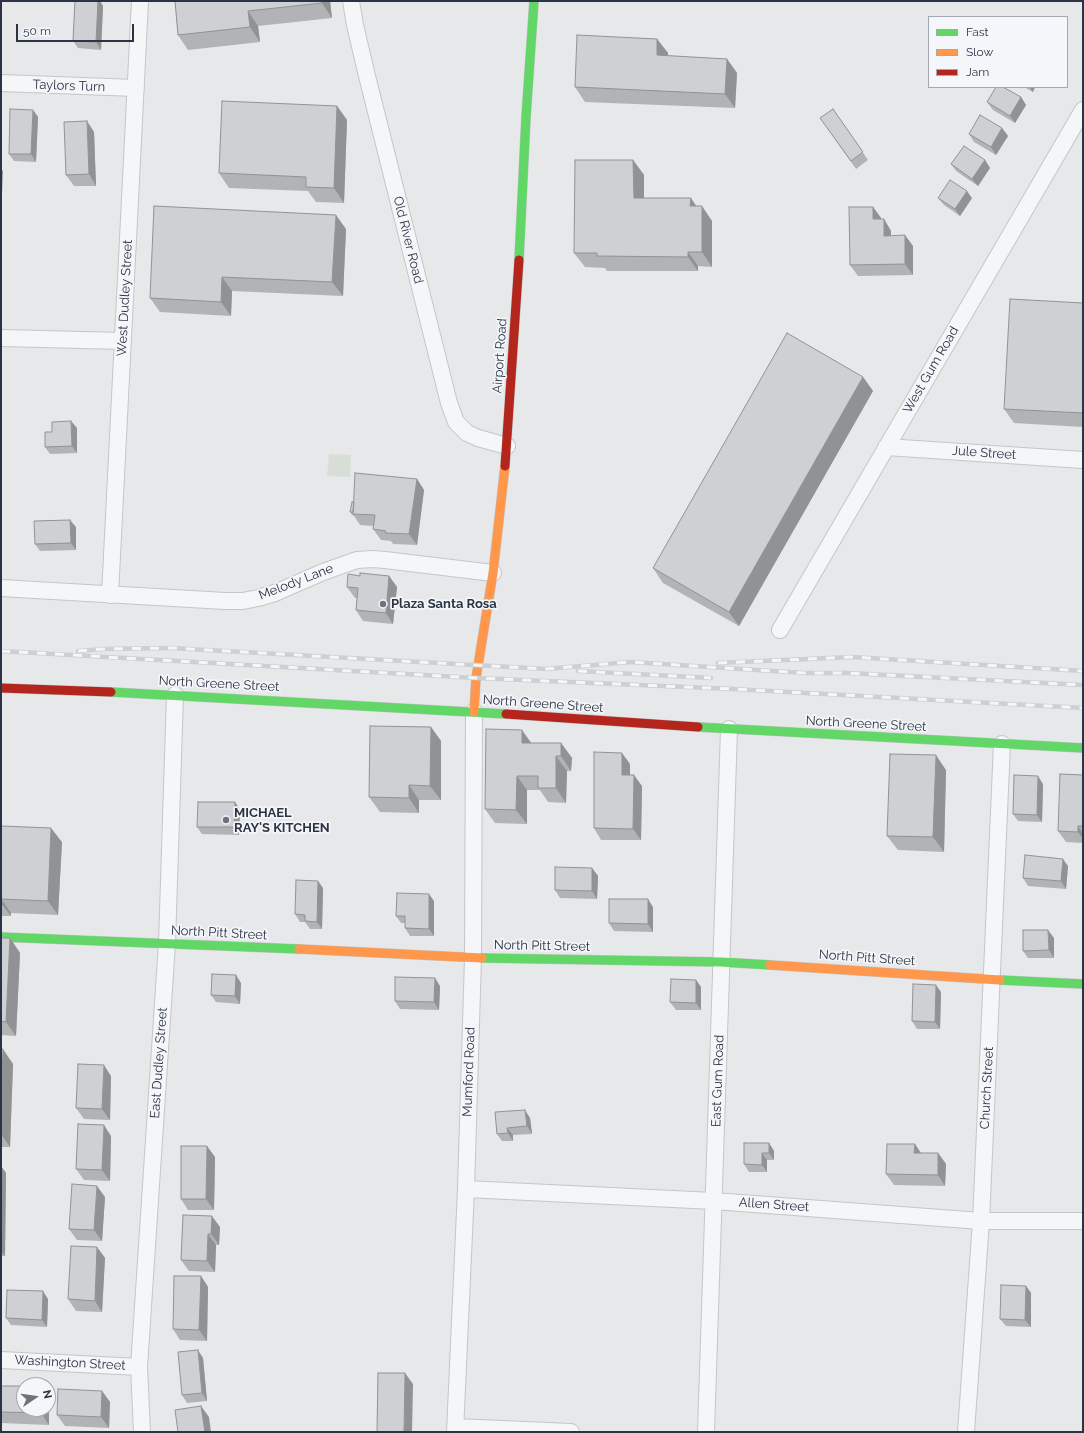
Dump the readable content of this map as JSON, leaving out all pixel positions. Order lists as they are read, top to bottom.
{
  "streets": {
    "street": [
      "Taylors Turn",
      "Old River Road",
      "West Dudley Street",
      "Airport Road",
      "West Gum Road",
      "Jule Street",
      "Melody Lane",
      "North Greene Street",
      "North Pitt Street",
      "East Dudley Street",
      "Mumford Road",
      "East Gum Road",
      "Church Street",
      "Allen Street",
      "Washington Street"
    ]
  },
  "crossings": [
    ["Taylors Turn", "West Dudley Street"],
    ["Old River Road", "Airport Road"],
    ["West Dudley Street", "Melody Lane"],
    ["Airport Road", "Melody Lane"],
    ["Airport Road", "North Greene Street"],
    ["Airport Road", "Mumford Road"],
    ["West Gum Road", "Jule Street"],
    ["North Greene Street", "East Dudley Street"],
    ["North Greene Street", "Mumford Road"],
    ["North Greene Street", "East Gum Road"],
    ["North Greene Street", "Church Street"],
    ["North Pitt Street", "East Dudley Street"],
    ["North Pitt Street", "Mumford Road"],
    ["North Pitt Street", "East Gum Road"],
    ["North Pitt Street", "Church Street"],
    ["East Dudley Street", "Washington Street"],
    ["Mumford Road", "Allen Street"],
    ["East Gum Road", "Allen Street"],
    ["Church Street", "Allen Street"]
  ],
  "places": ["Plaza Santa Rosa", "MICHAEL RAY'S KITCHEN"],
  "legend": ["Fast", "Slow", "Jam"],
  "scale_bar": "50 m",
  "north": "right"
}
